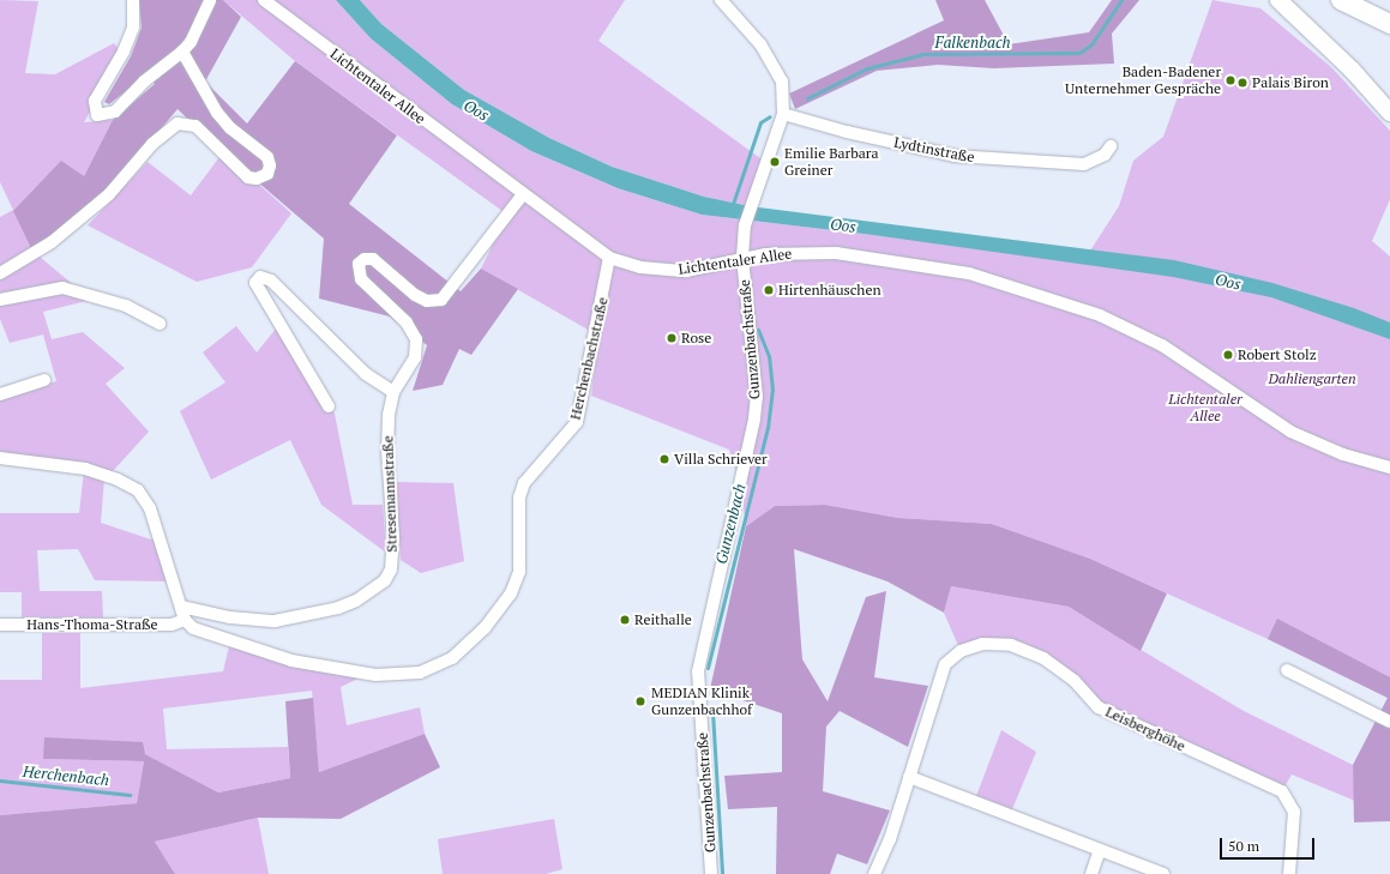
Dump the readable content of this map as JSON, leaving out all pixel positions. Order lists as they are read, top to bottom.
{
  "streets": {
    "street": [
      "Lichtentaler Allee",
      "Lydtinstraße",
      "Gunzenbachstraße",
      "Herchenbachstraße",
      "Stresemannstraße",
      "Hans-Thoma-Straße",
      "Leisberghöhe"
    ]
  },
  "crossings": [
    ["Lichtentaler Allee", "Gunzenbachstraße"],
    ["Lichtentaler Allee", "Herchenbachstraße"],
    ["Lichtentaler Allee", "Stresemannstraße"],
    ["Lydtinstraße", "Gunzenbachstraße"],
    ["Herchenbachstraße", "Hans-Thoma-Straße"]
  ],
  "water": [
    "Falkenbach",
    "Oos",
    "Gunzenbach",
    "Herchenbach"
  ],
  "parks": ["Dahliengarten", "Lichtentaler Allee"],
  "places": [
    "Baden-Badener Unternehmer Gespräche",
    "Palais Biron",
    "Emilie Barbara Greiner",
    "Hirtenhäuschen",
    "Rose",
    "Robert Stolz",
    "Villa Schriever",
    "Reithalle",
    "MEDIAN Klinik Gunzenbachhof"
  ],
  "scale_bar": "50 m"
}
